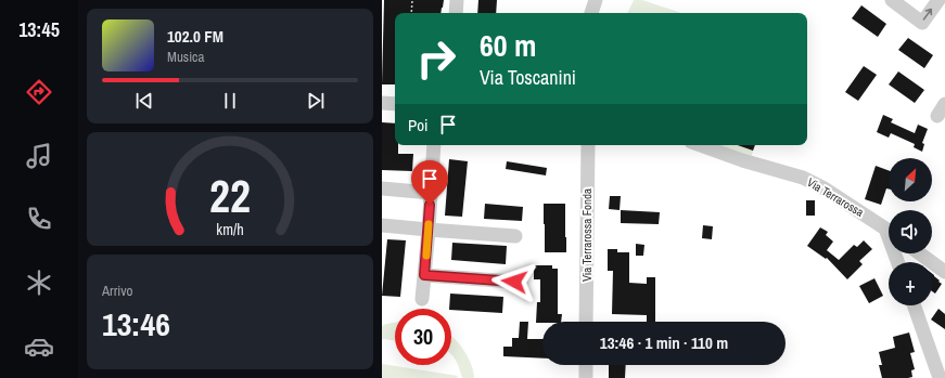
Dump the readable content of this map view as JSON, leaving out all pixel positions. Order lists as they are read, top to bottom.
{
  "streets": {
    "street": ["Via Terrarossa", "Via Terrarossa Fonda"]
  },
  "north": "top right",
  "page": {
    "tabs": "13:45",
    "turn": ["60 m", "Via Toscanini"],
    "song": ["102.0 FM", "Musica"],
    "then": "Poi",
    "map_buttons": "+",
    "tile": ["Arrivo", "13:46"],
    "limit": "30",
    "trip": "13:46 · 1 min · 110 m",
    "gauge": ["22", "km/h"]
  }
}
